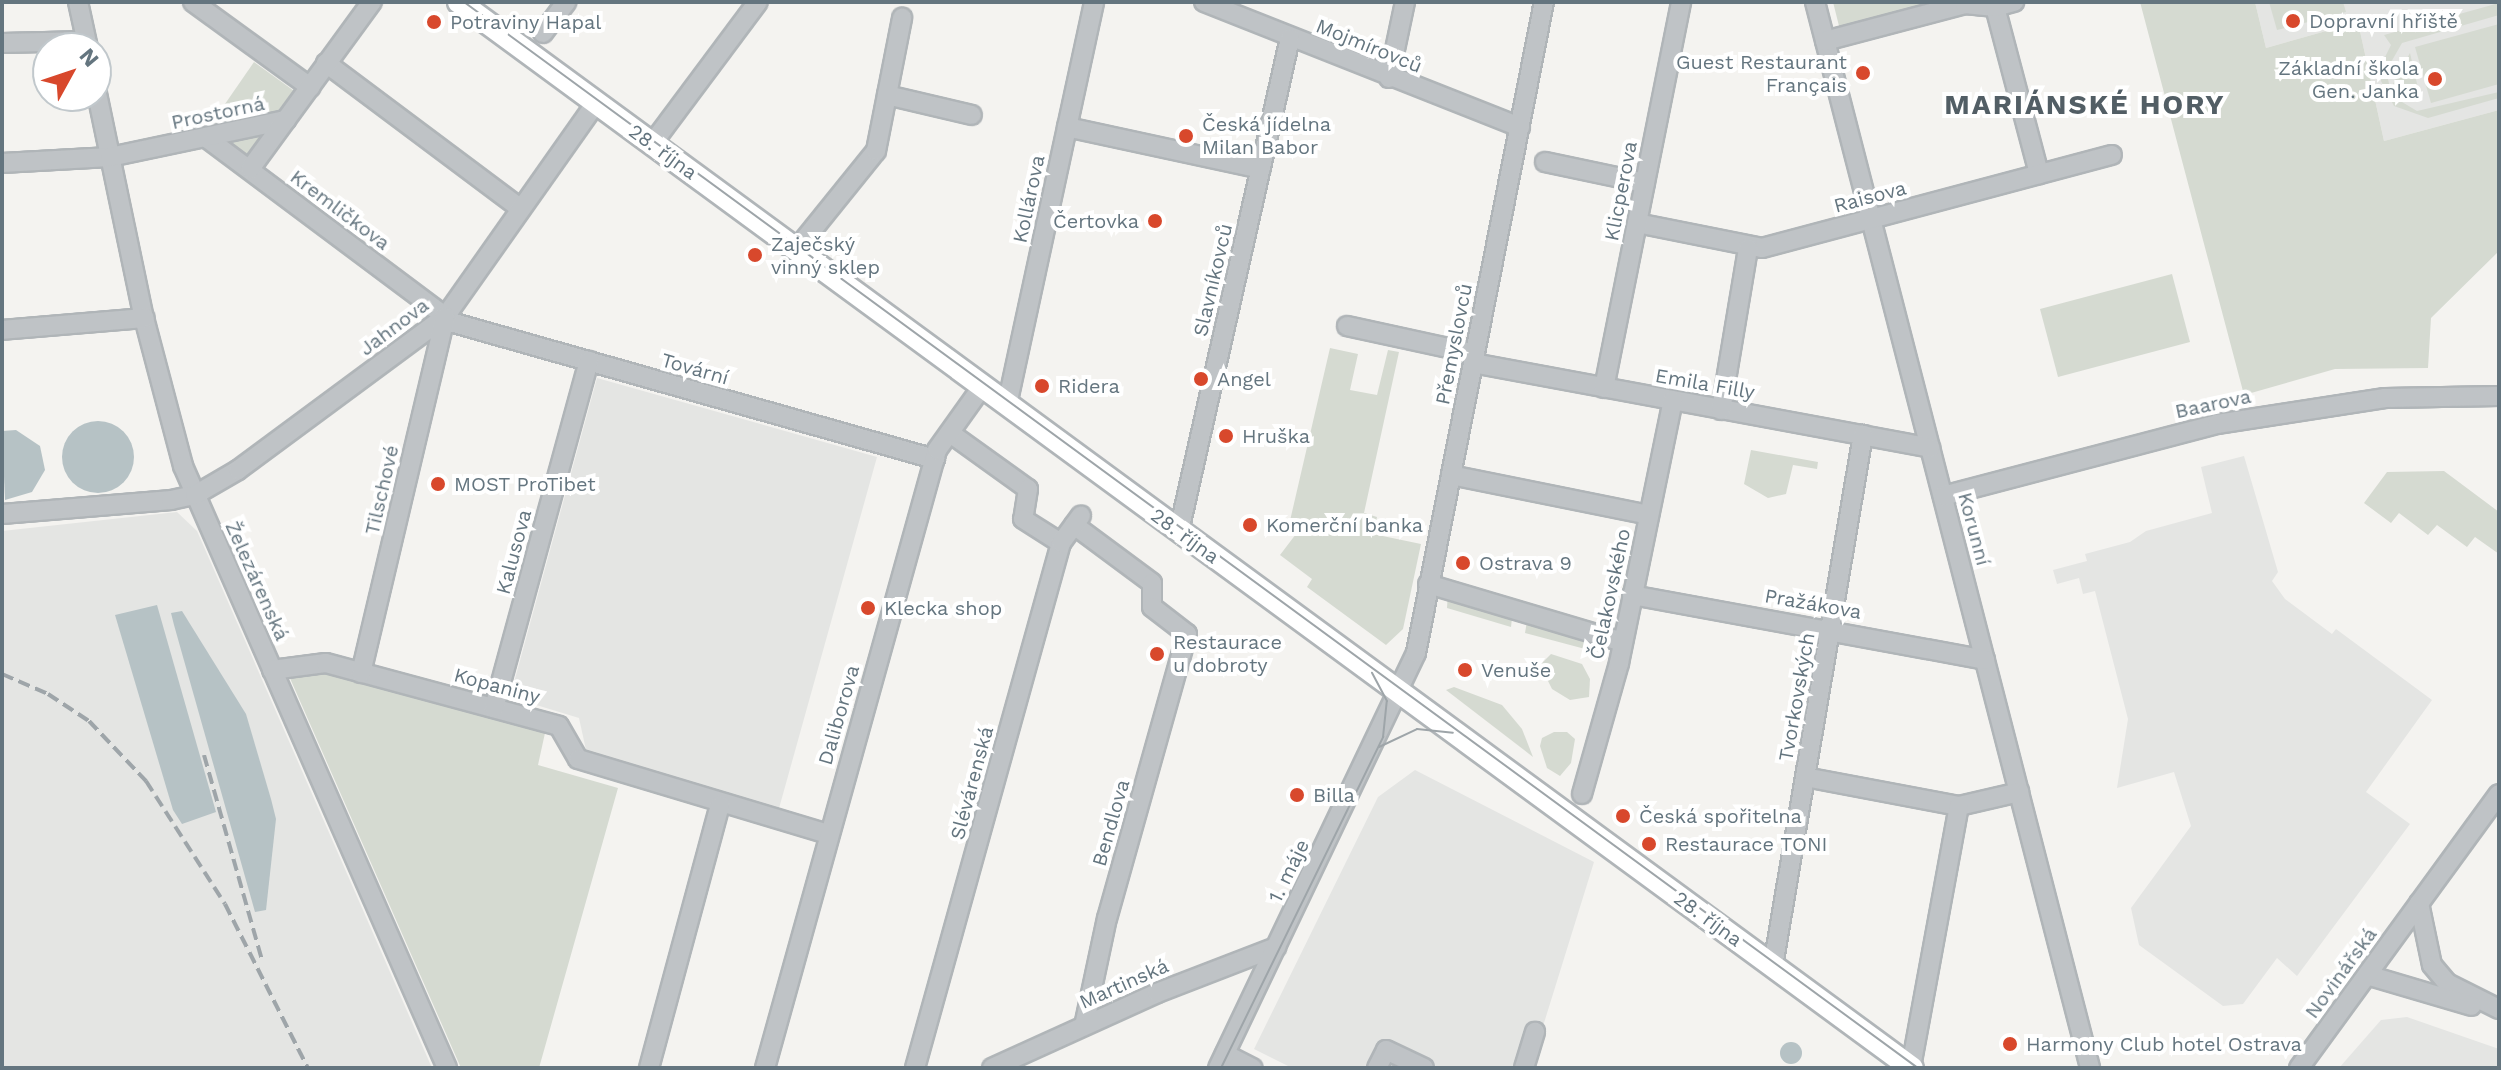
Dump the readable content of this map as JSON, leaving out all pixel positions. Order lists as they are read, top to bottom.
{
  "streets": {
    "main road": ["28. října"],
    "street": [
      "Mojmírovců",
      "Prostorná",
      "Klicperova",
      "Raisova",
      "Kollárova",
      "Kremličkova",
      "Slavníkovců",
      "Jahnova",
      "Přemyslovců",
      "Tovární",
      "Emila Filly",
      "Baarova",
      "Tilschové",
      "Korunní",
      "Kalusova",
      "Železárenská",
      "Čelakovského",
      "Pražákova",
      "Kopaniny",
      "Tvorkovských",
      "Daliborova",
      "Slévárenská",
      "Bendlova",
      "1. máje",
      "Novinářská",
      "Martinská"
    ]
  },
  "crossings": [
    ["Mojmírovců", "Slavníkovců"],
    ["Mojmírovců", "Přemyslovců"],
    ["Prostorná", "Kremličkova"],
    ["Prostorná", "Železárenská"],
    ["28. října", "Kollárova"],
    ["28. října", "Slavníkovců"],
    ["28. října", "Jahnova"],
    ["28. října", "Přemyslovců"],
    ["28. října", "Tvorkovských"],
    ["28. října", "Daliborova"],
    ["28. října", "1. máje"],
    ["Klicperova", "Raisova"],
    ["Klicperova", "Emila Filly"],
    ["Raisova", "Korunní"],
    ["Kremličkova", "Jahnova"],
    ["Kremličkova", "Tovární"],
    ["Kremličkova", "Tilschové"],
    ["Jahnova", "Tovární"],
    ["Jahnova", "Tilschové"],
    ["Jahnova", "Železárenská"],
    ["Přemyslovců", "Emila Filly"],
    ["Přemyslovců", "1. máje"],
    ["Tovární", "Tilschové"],
    ["Tovární", "Kalusova"],
    ["Tovární", "Daliborova"],
    ["Emila Filly", "Korunní"],
    ["Emila Filly", "Čelakovského"],
    ["Emila Filly", "Tvorkovských"],
    ["Baarova", "Korunní"],
    ["Tilschové", "Kopaniny"],
    ["Korunní", "Pražákova"],
    ["Kalusova", "Kopaniny"],
    ["Železárenská", "Kopaniny"],
    ["Čelakovského", "Pražákova"],
    ["Pražákova", "Tvorkovských"],
    ["Kopaniny", "Daliborova"],
    ["Slévárenská", "Bendlova"],
    ["Bendlova", "Martinská"],
    ["1. máje", "Martinská"]
  ],
  "districts": ["MARIÁNSKÉ HORY"],
  "places": [
    "Dopravní hřiště",
    "Potraviny Hapal",
    "Guest Restaurant Français",
    "Základní škola Gen. Janka",
    "Česká jídelna Milan Babor",
    "Čertovka",
    "Zaječský vinný sklep",
    "Angel",
    "Ridera",
    "Hruška",
    "MOST ProTibet",
    "Komerční banka",
    "Ostrava 9",
    "Klecka shop",
    "Restaurace u dobroty",
    "Venuše",
    "Billa",
    "Česká spořitelna",
    "Restaurace TONI",
    "Harmony Club hotel Ostrava"
  ],
  "north": "top right"
}
